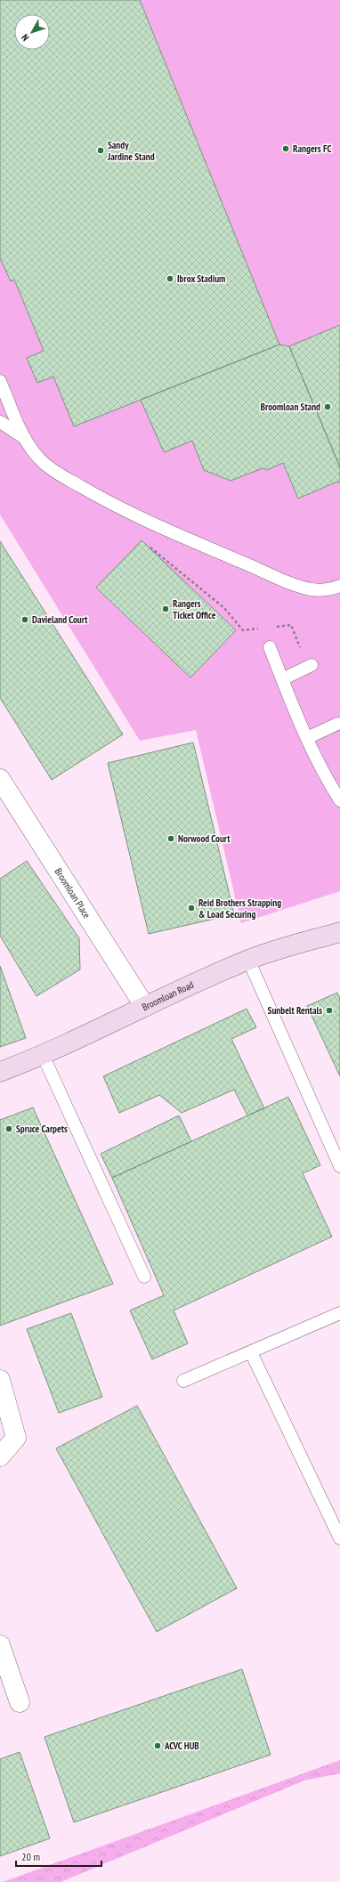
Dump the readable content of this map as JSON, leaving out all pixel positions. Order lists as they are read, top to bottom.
{
  "streets": {
    "street": ["Broomloan Place", "Broomloan Road"]
  },
  "crossings": [
    ["Broomloan Place", "Broomloan Road"]
  ],
  "places": [
    "Rangers FC",
    "Sandy Jardine Stand",
    "Ibrox Stadium",
    "Broomloan Stand",
    "Rangers Ticket Office",
    "Davieland Court",
    "Norwood Court",
    "Reid Brothers Strapping & Load Securing",
    "Sunbelt Rentals",
    "Spruce Carpets",
    "ACVC HUB"
  ],
  "scale_bar": "20 m",
  "north": "bottom left"
}
